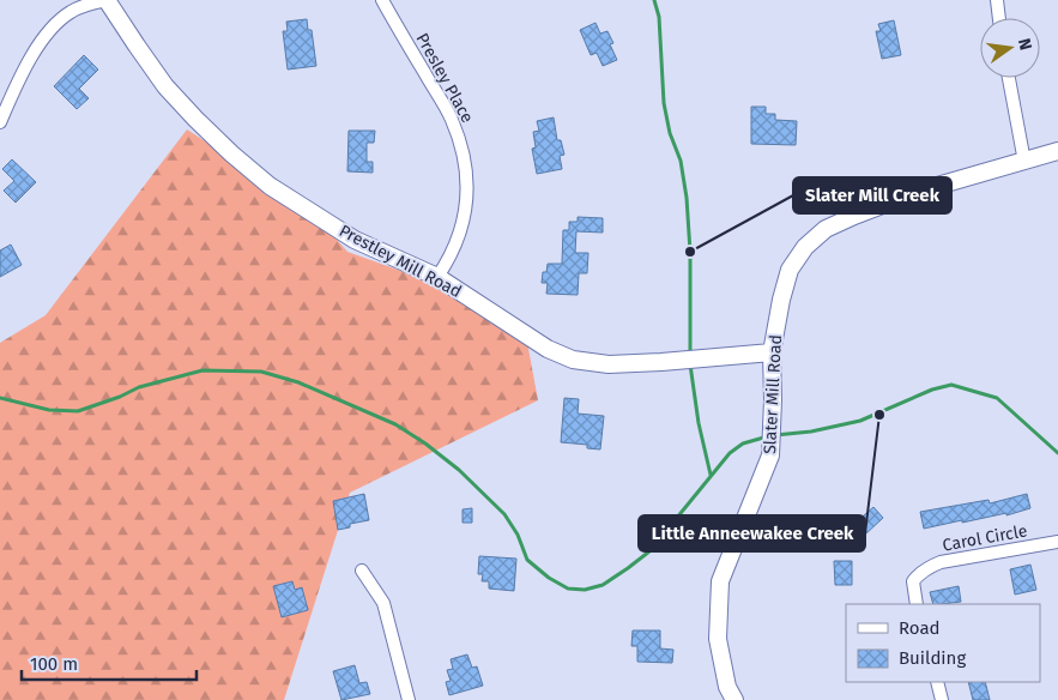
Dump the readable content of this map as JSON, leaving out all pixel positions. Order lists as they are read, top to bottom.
{
  "streets": {
    "street": [
      "Presley Place",
      "Prestley Mill Road",
      "Slater Mill Road",
      "Carol Circle"
    ]
  },
  "crossings": [
    ["Presley Place", "Prestley Mill Road"],
    ["Prestley Mill Road", "Slater Mill Road"]
  ],
  "places": ["Slater Mill Creek", "Little Anneewakee Creek"],
  "legend": ["Road", "Building"],
  "scale_bar": "100 m",
  "north": "right"
}
